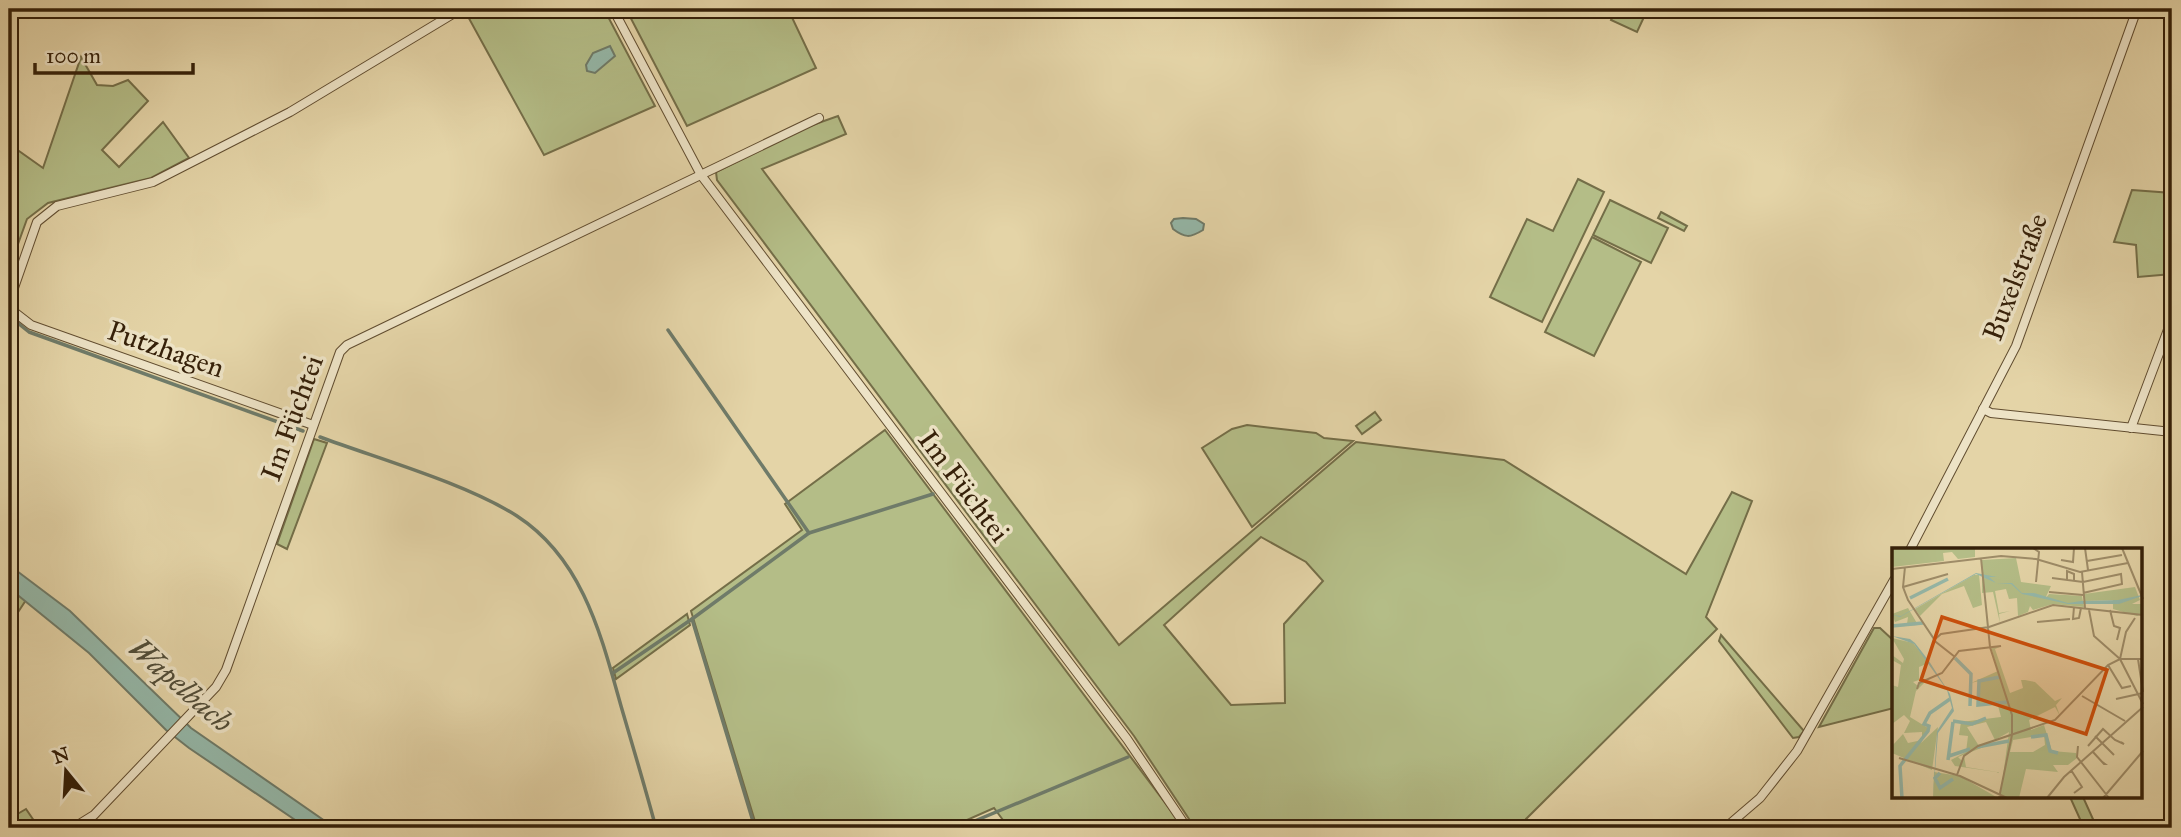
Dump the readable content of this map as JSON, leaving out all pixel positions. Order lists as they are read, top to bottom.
{
  "streets": {
    "street": ["Buxelstraße", "Putzhagen", "Im Füchtei"]
  },
  "crossings": [
    ["Putzhagen", "Im Füchtei"]
  ],
  "water": ["Wapelbach"],
  "scale_bar": "100 m",
  "north": "top"
}
